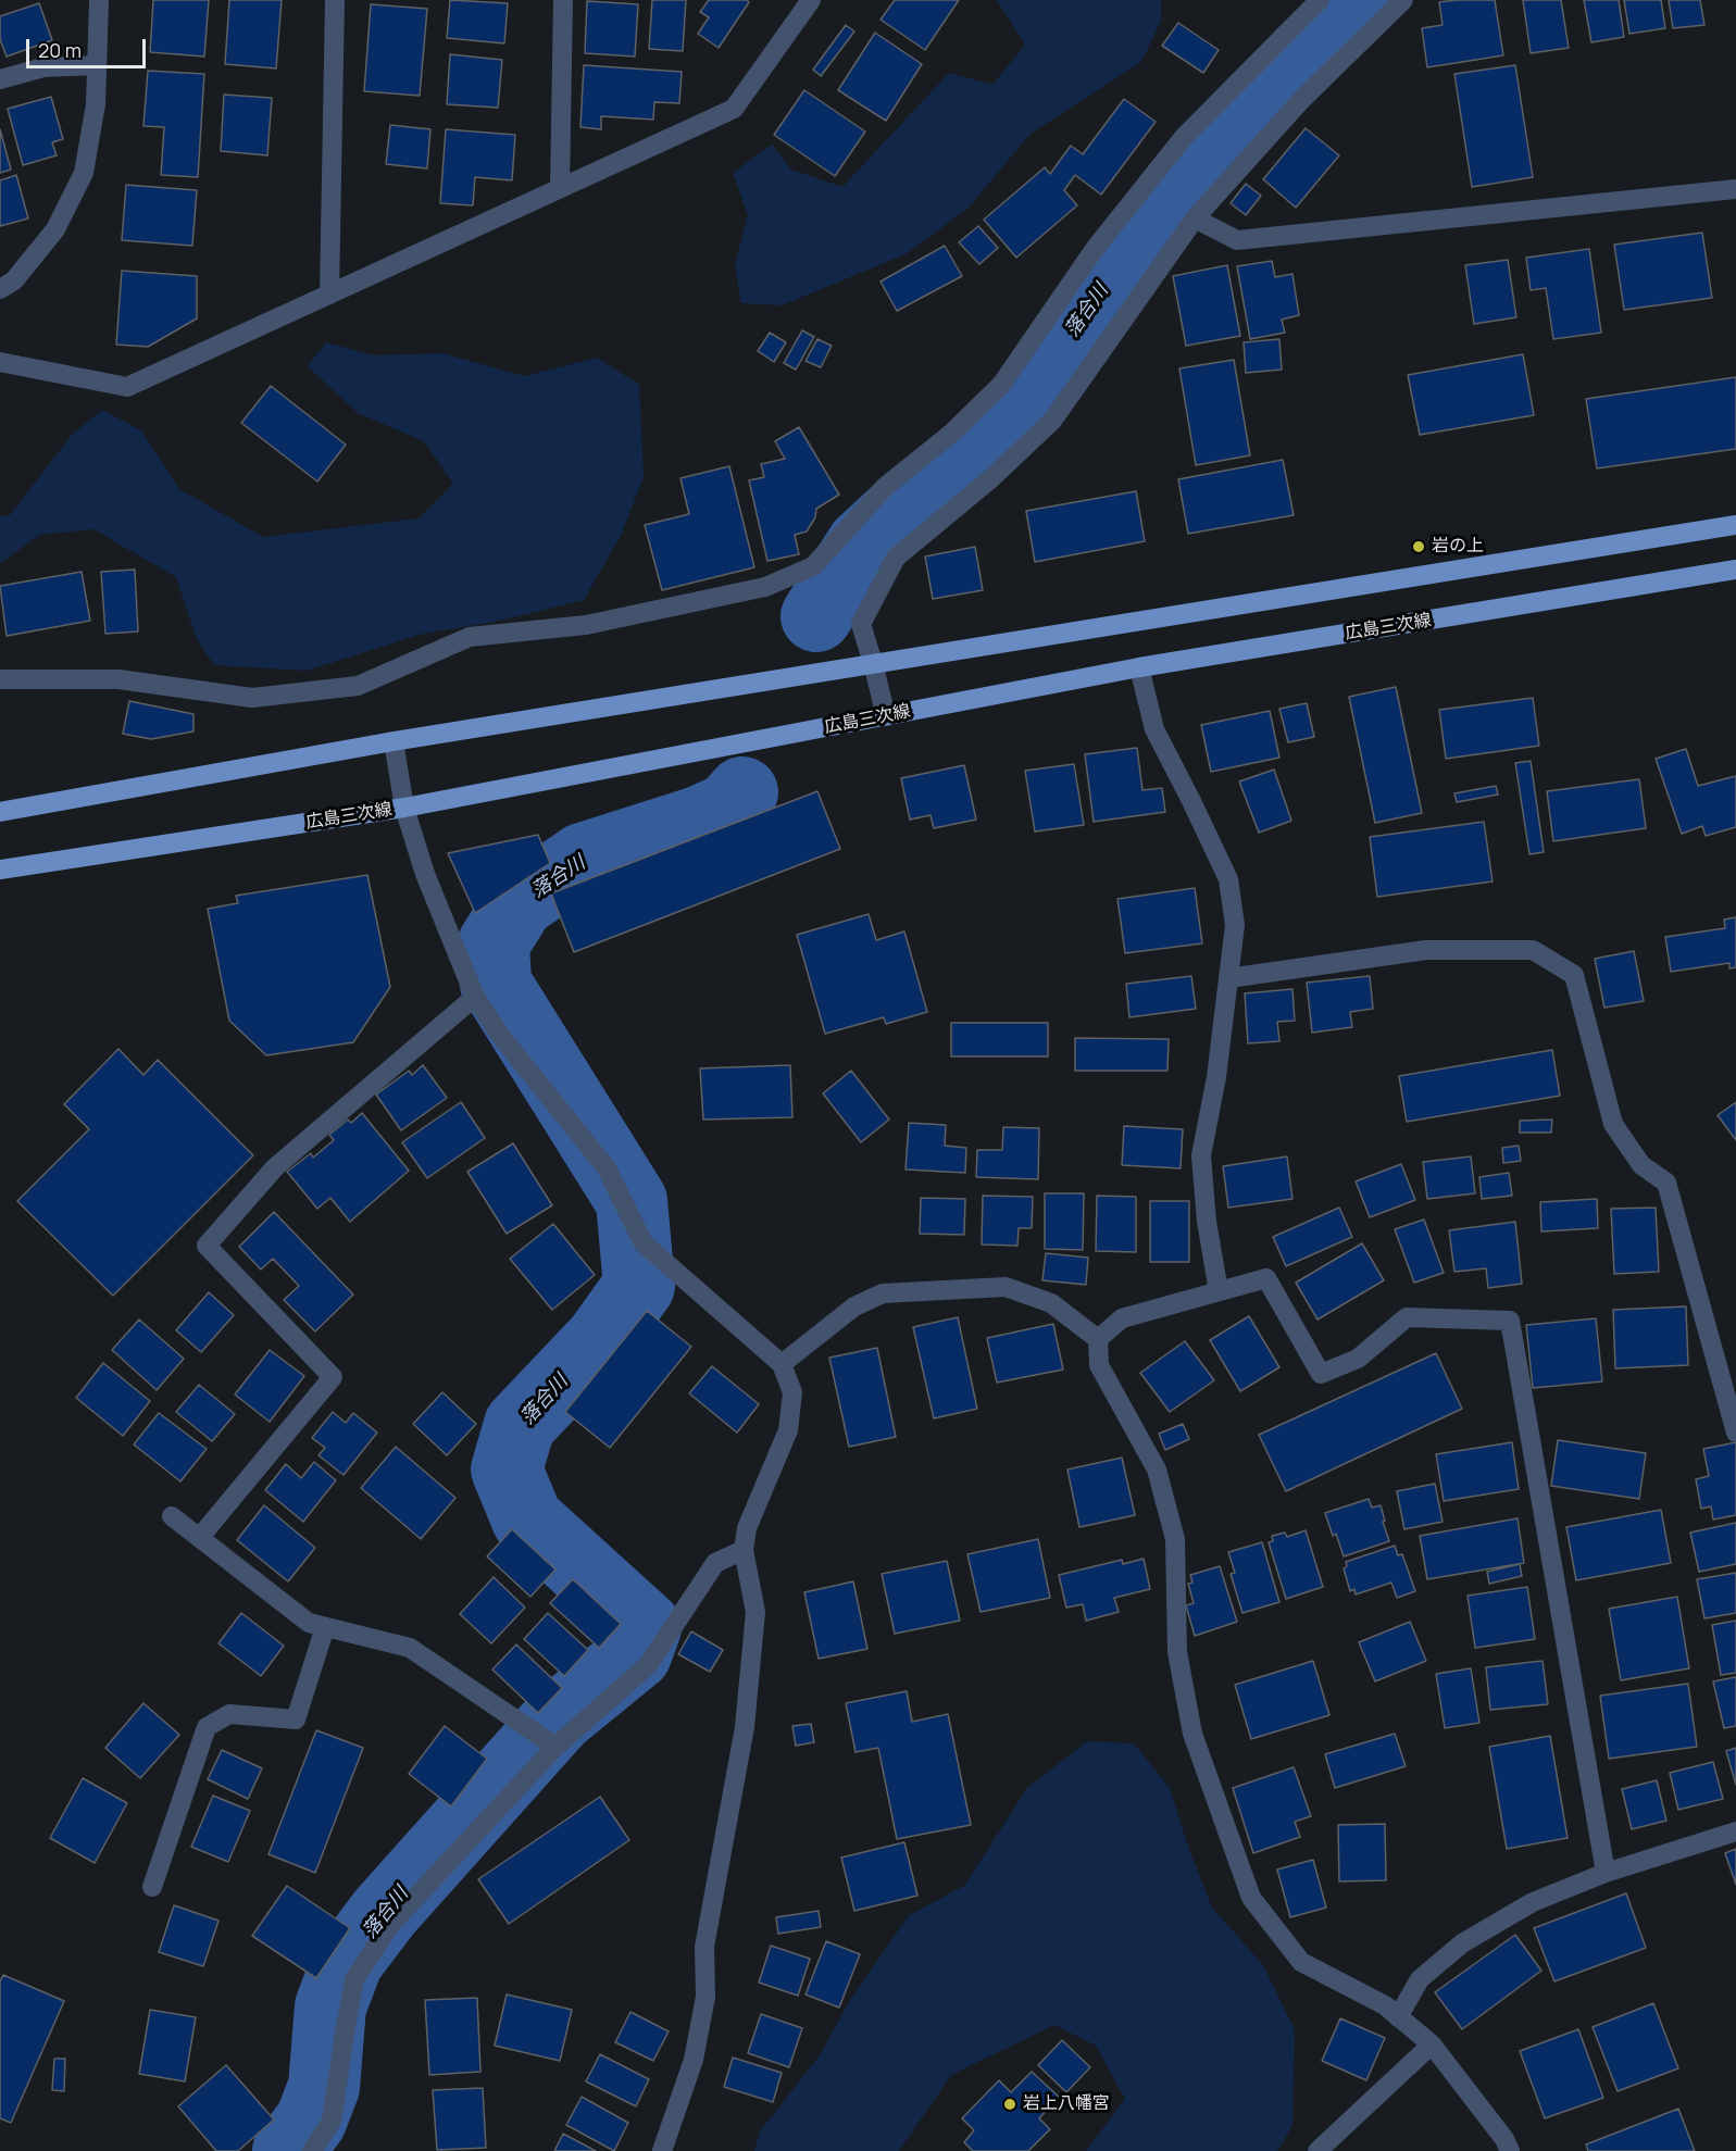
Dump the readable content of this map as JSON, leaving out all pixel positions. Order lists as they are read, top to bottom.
{
  "streets": {
    "main road": ["広島三次線"]
  },
  "water": ["落合川"],
  "places": ["岩の上", "岩上八幡宮"],
  "scale_bar": "20 m"
}
